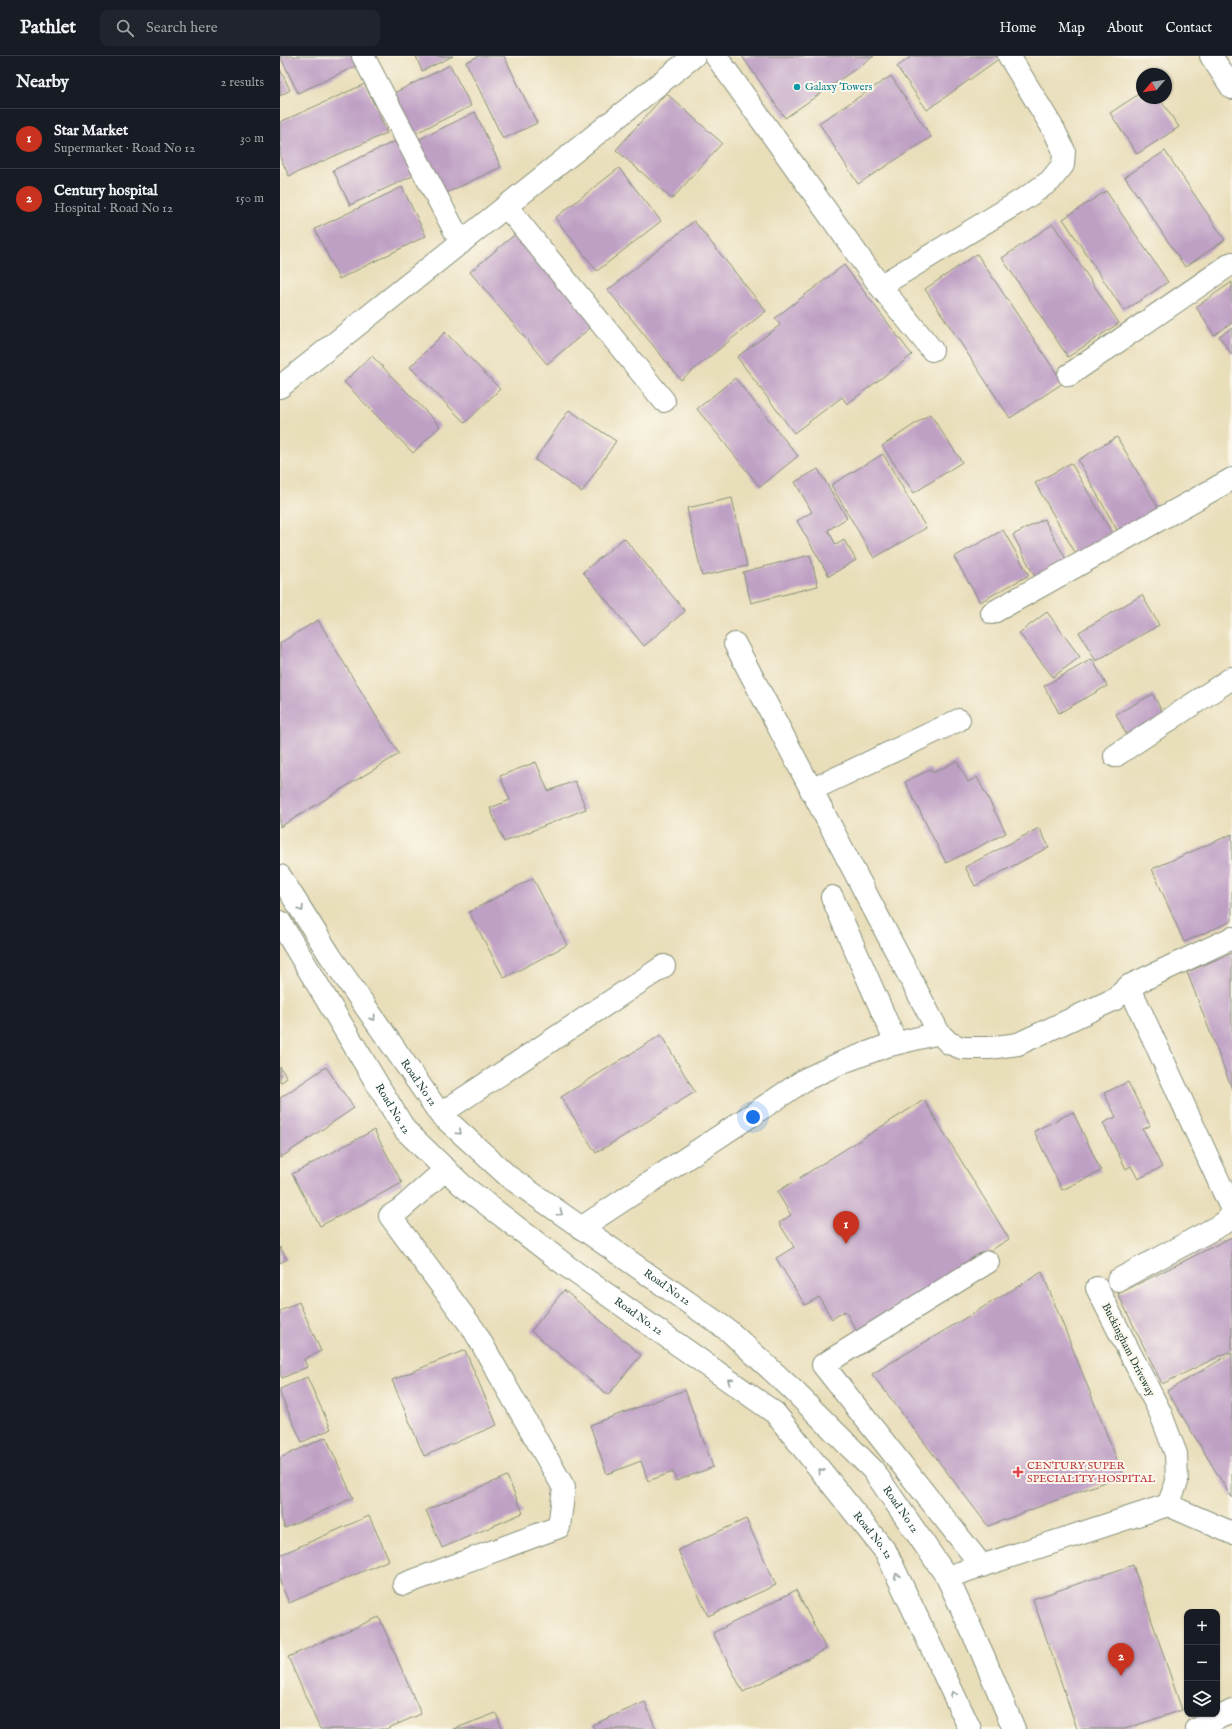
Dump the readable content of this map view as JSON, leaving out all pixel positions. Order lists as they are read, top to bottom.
{
  "streets": {
    "street": ["Road No 12", "Road No. 12", "Buckingham Driveway"]
  },
  "one_way": ["Road No 12", "Road No. 12"],
  "places": {
    "other": ["Galaxy Towers"],
    "health": ["CENTURY SUPER SPECIALITY HOSPITAL"]
  },
  "north": "bottom left",
  "page": {
    "header": "Pathlet",
    "search": "Search here",
    "nav": [
      "Home",
      "Map",
      "About",
      "Contact"
    ],
    "heading": ["Nearby", "2 results"],
    "list": [
      {
        "mark": "1",
        "name": "Star Market",
        "note": "Supermarket · Road No 12",
        "value": "30 m"
      },
      {
        "mark": "2",
        "name": "Century hospital",
        "note": "Hospital · Road No 12",
        "value": "150 m"
      }
    ],
    "pins": ["1", "2"],
    "map_buttons": ["+", "−"]
  }
}
